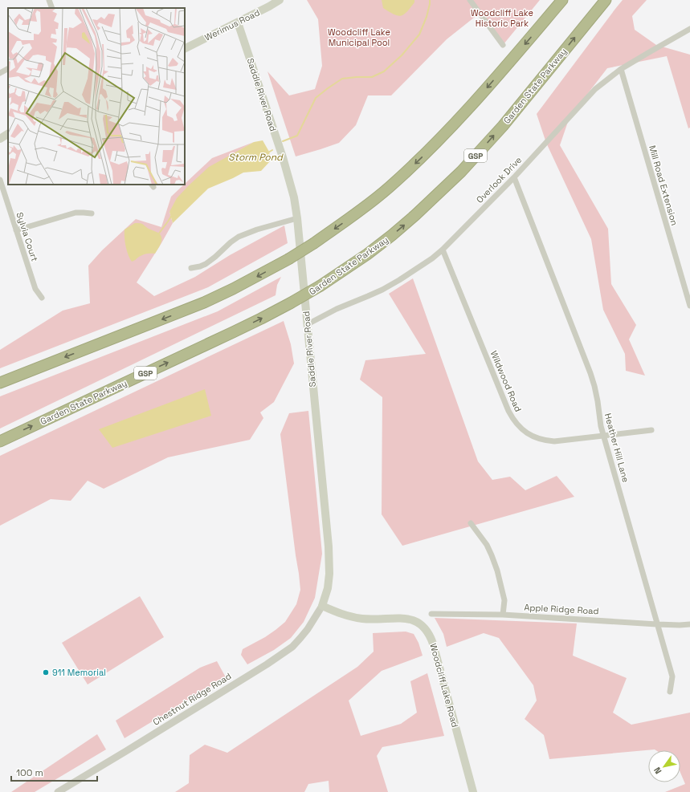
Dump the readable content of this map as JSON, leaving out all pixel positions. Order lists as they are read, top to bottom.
{
  "streets": {
    "highway": ["Garden State Parkway", "GSP"],
    "main road": ["Werimus Road", "Saddle River Road", "Woodcliff Lake Road"],
    "street": [
      "Overlook Drive",
      "Mill Road Extension",
      "Sylvia Court",
      "Wildwood Road",
      "Heather Hill Lane",
      "Apple Ridge Road",
      "Chestnut Ridge Road"
    ]
  },
  "crossings": [
    ["Werimus Road", "Saddle River Road"],
    ["Saddle River Road", "Overlook Drive"],
    ["Saddle River Road", "Woodcliff Lake Road"],
    ["Saddle River Road", "Chestnut Ridge Road"],
    ["Overlook Drive", "Mill Road Extension"],
    ["Overlook Drive", "Wildwood Road"],
    ["Overlook Drive", "Heather Hill Lane"],
    ["Wildwood Road", "Heather Hill Lane"],
    ["Heather Hill Lane", "Apple Ridge Road"],
    ["Woodcliff Lake Road", "Chestnut Ridge Road"]
  ],
  "water": ["Storm Pond"],
  "parks": ["Woodcliff Lake Historic Park", "Woodcliff Lake Municipal Pool"],
  "places": ["911 Memorial"],
  "scale_bar": "100 m",
  "north": "bottom left"
}
